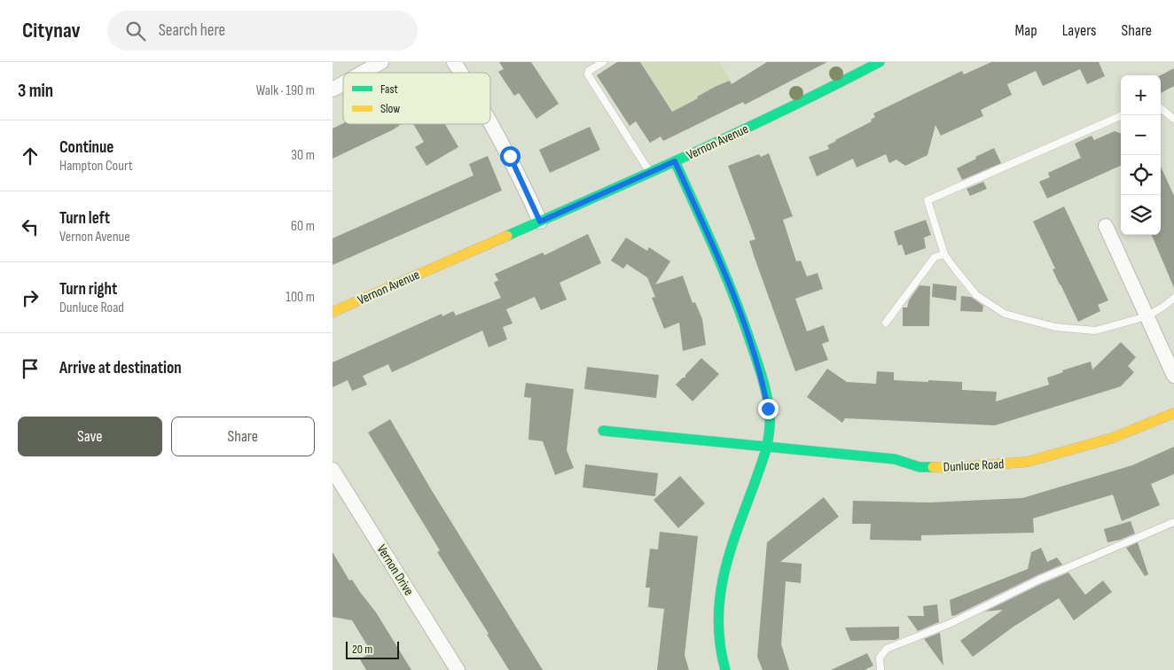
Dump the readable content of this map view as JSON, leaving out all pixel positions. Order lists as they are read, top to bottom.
{
  "streets": {
    "street": ["Vernon Avenue", "Dunluce Road", "Vernon Drive"]
  },
  "legend": ["Fast", "Slow"],
  "scale_bar": "20 m",
  "page": {
    "header": "Citynav",
    "search": "Search here",
    "nav": ["Map", "Layers", "Share"],
    "heading": ["3 min", "Walk · 190 m"],
    "map_buttons": ["+", "−"],
    "list": [
      ["Continue", "Hampton Court", "30 m"],
      ["Turn left", "Vernon Avenue", "60 m"],
      ["Turn right", "Dunluce Road", "100 m"],
      "Arrive at destination"
    ],
    "buttons": ["Save", "Share"],
    "scale": "20 m"
  }
}
